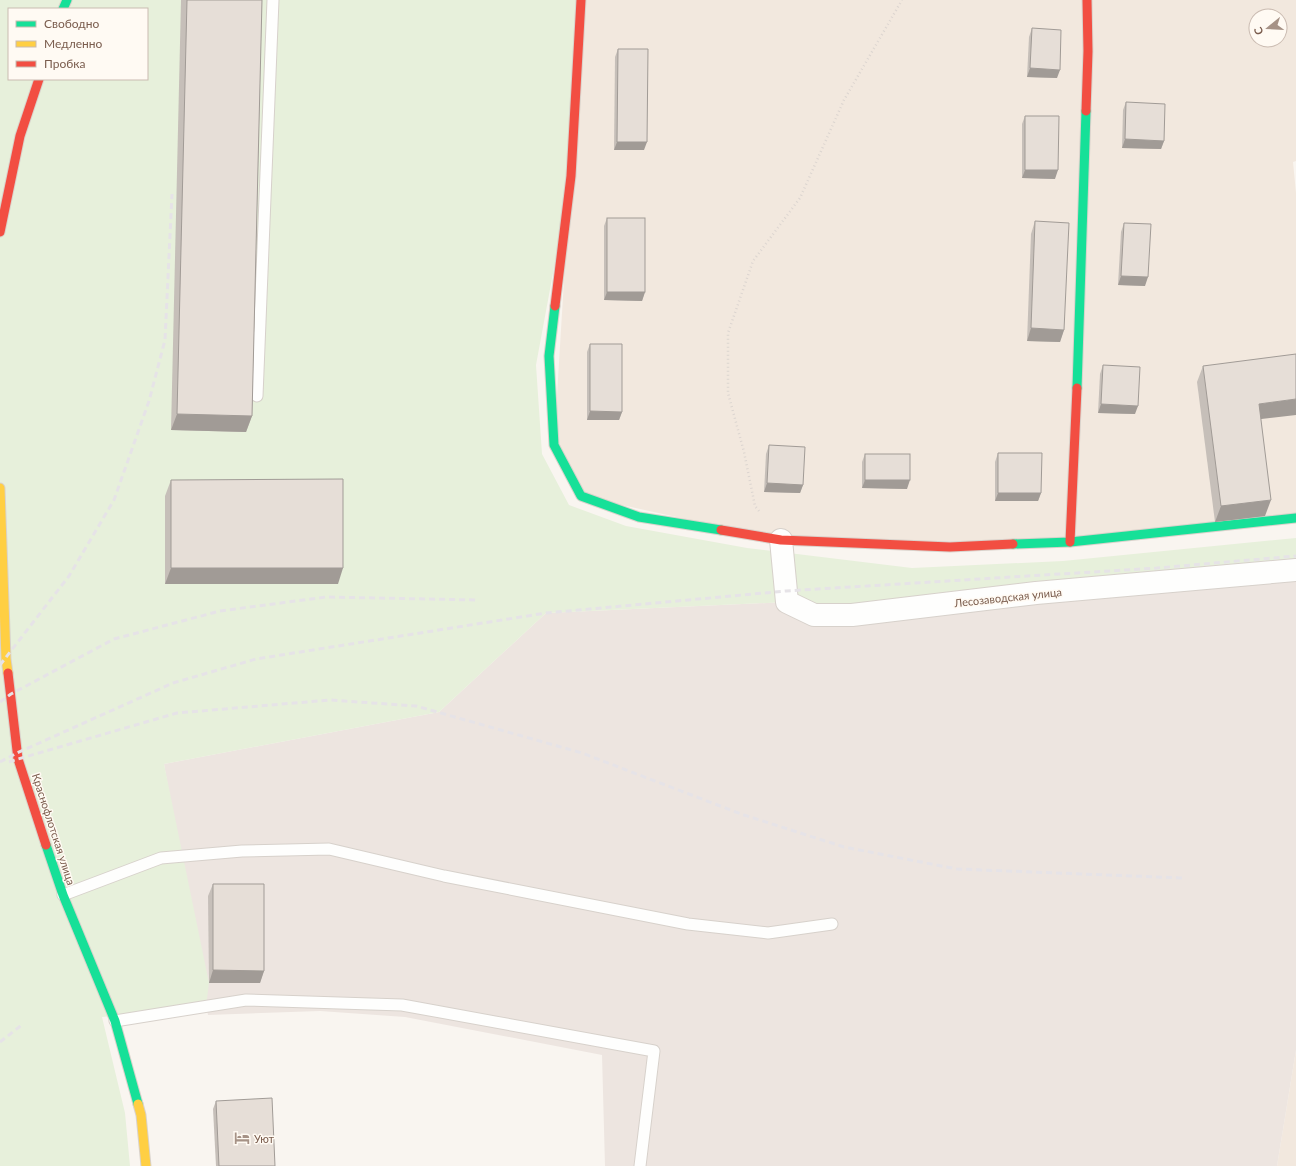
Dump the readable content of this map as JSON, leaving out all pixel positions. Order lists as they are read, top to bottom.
{
  "streets": {
    "street": ["Лесозаводская улица", "Краснофлотская улица"]
  },
  "places": {
    "hotel": ["Уют"]
  },
  "legend": ["Свободно", "Медленно", "Пробка"],
  "north": "left"
}
